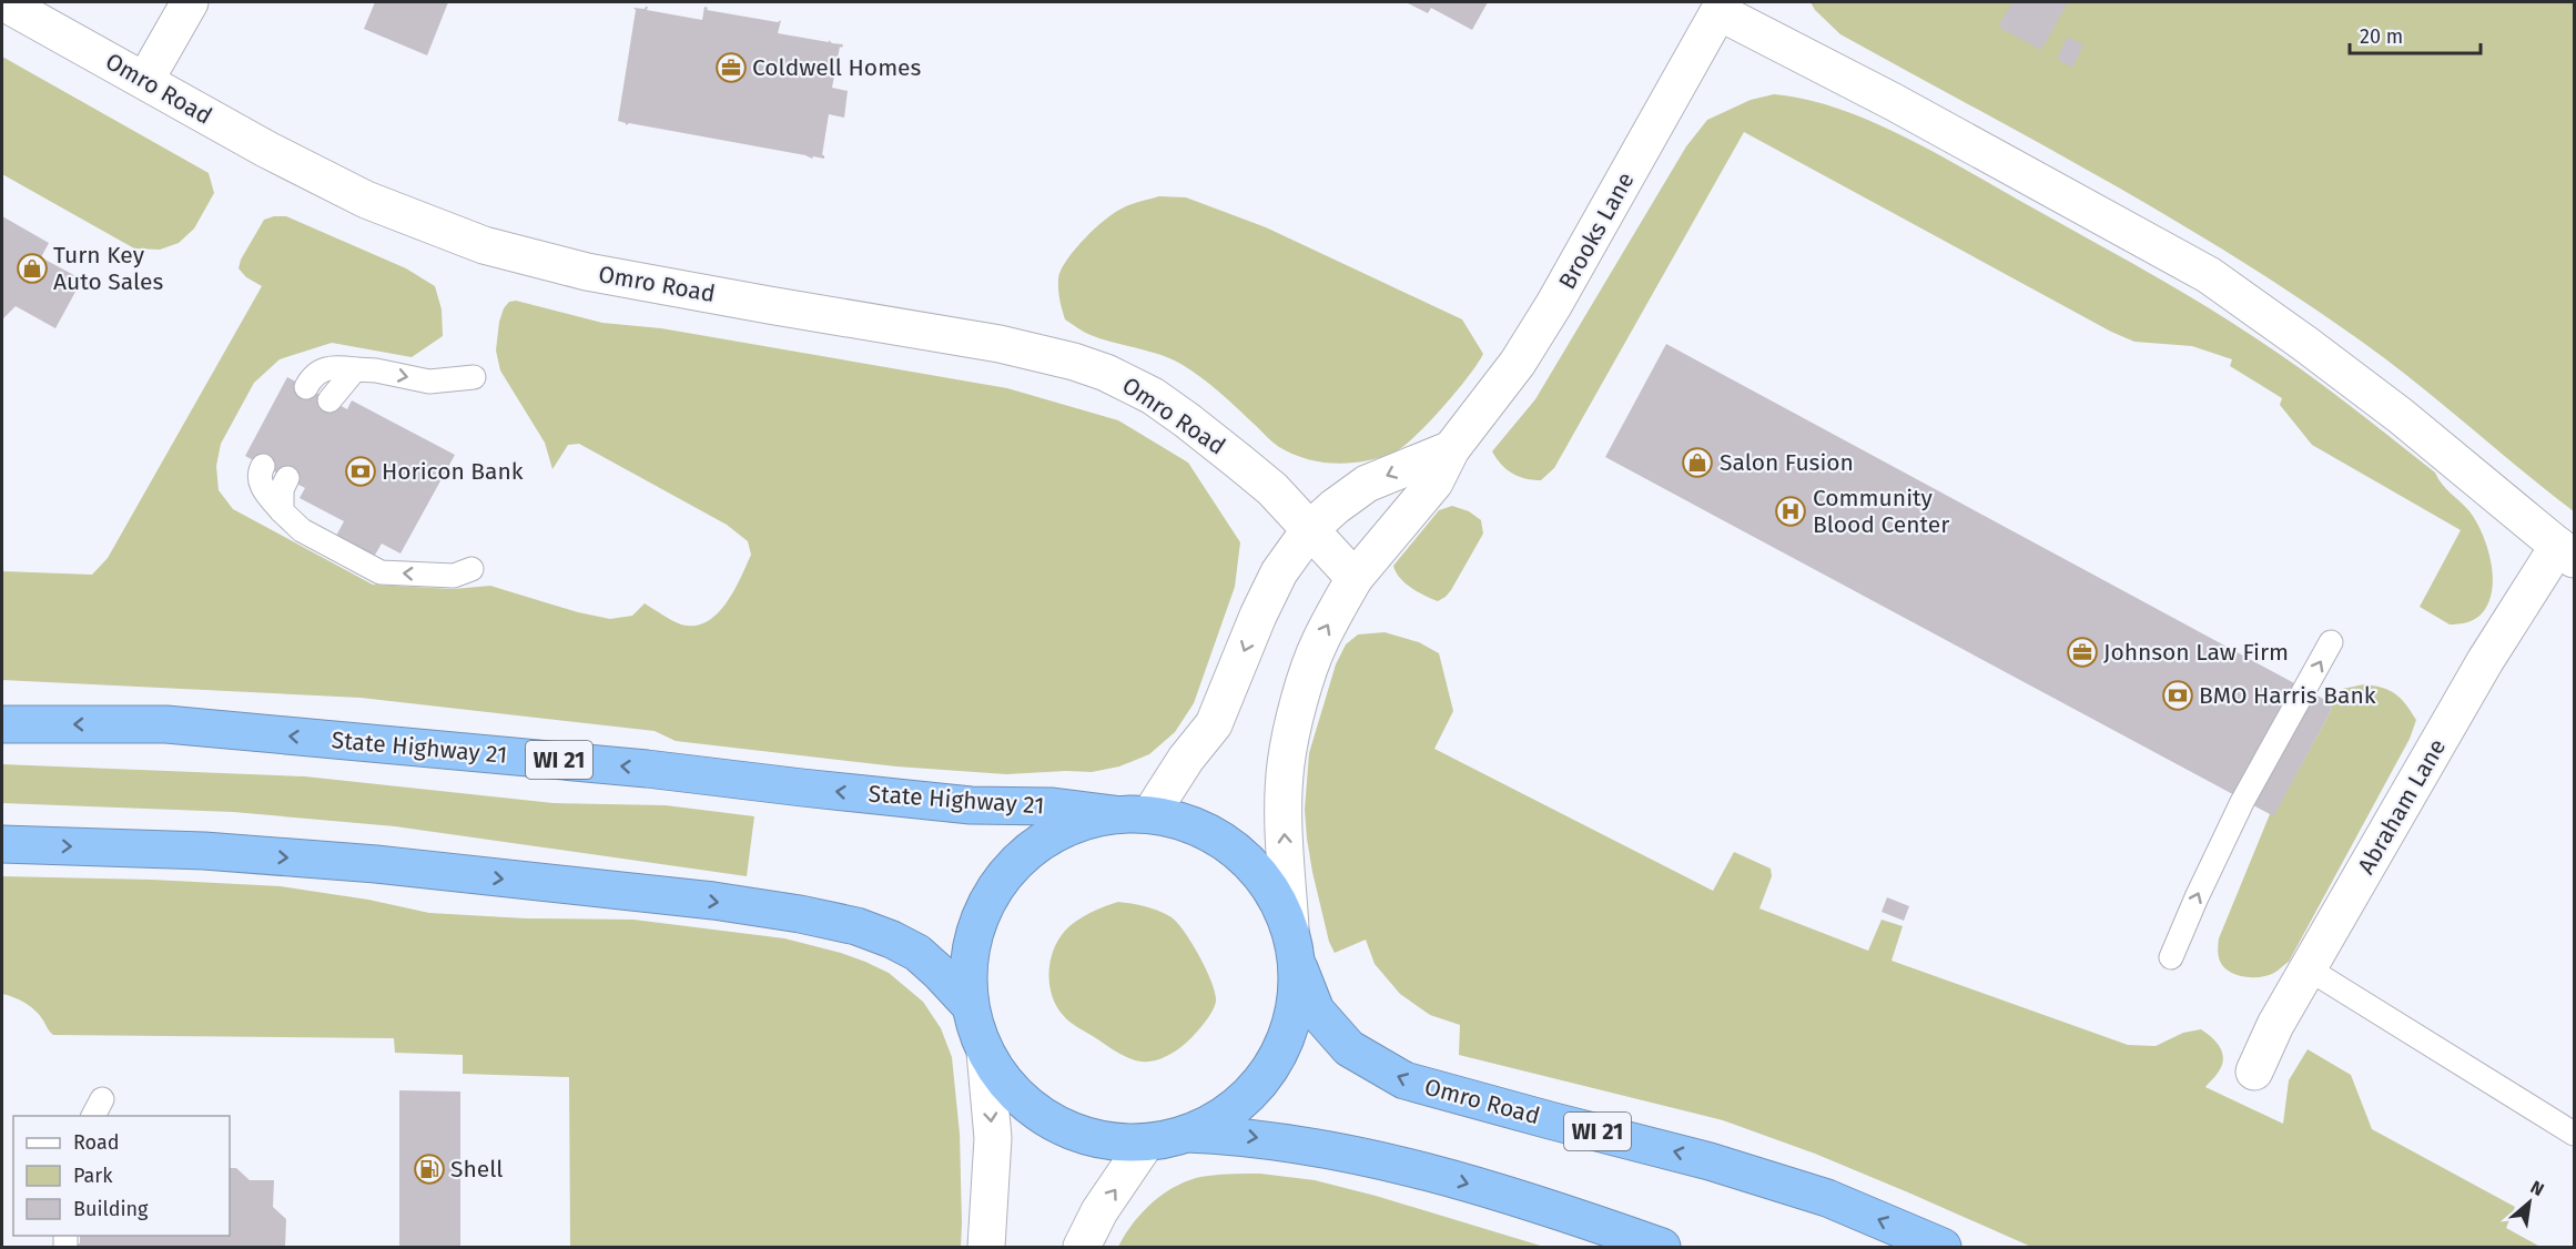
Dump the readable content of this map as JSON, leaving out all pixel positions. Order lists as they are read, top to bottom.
{
  "streets": {
    "highway": ["Omro Road", "State Highway 21", "WI 21"],
    "street": ["Brooks Lane", "Abraham Lane"]
  },
  "crossings": [
    ["Omro Road", "Brooks Lane"]
  ],
  "places": {
    "office": ["Coldwell Homes", "Johnson Law Firm"],
    "shop": ["Turn Key Auto Sales", "Salon Fusion"],
    "bank": ["Horicon Bank", "BMO Harris Bank"],
    "hospital": ["Community Blood Center"],
    "fuel station": ["Shell"]
  },
  "legend": ["Road", "Park", "Building"],
  "scale_bar": "20 m",
  "north": "top right"
}
